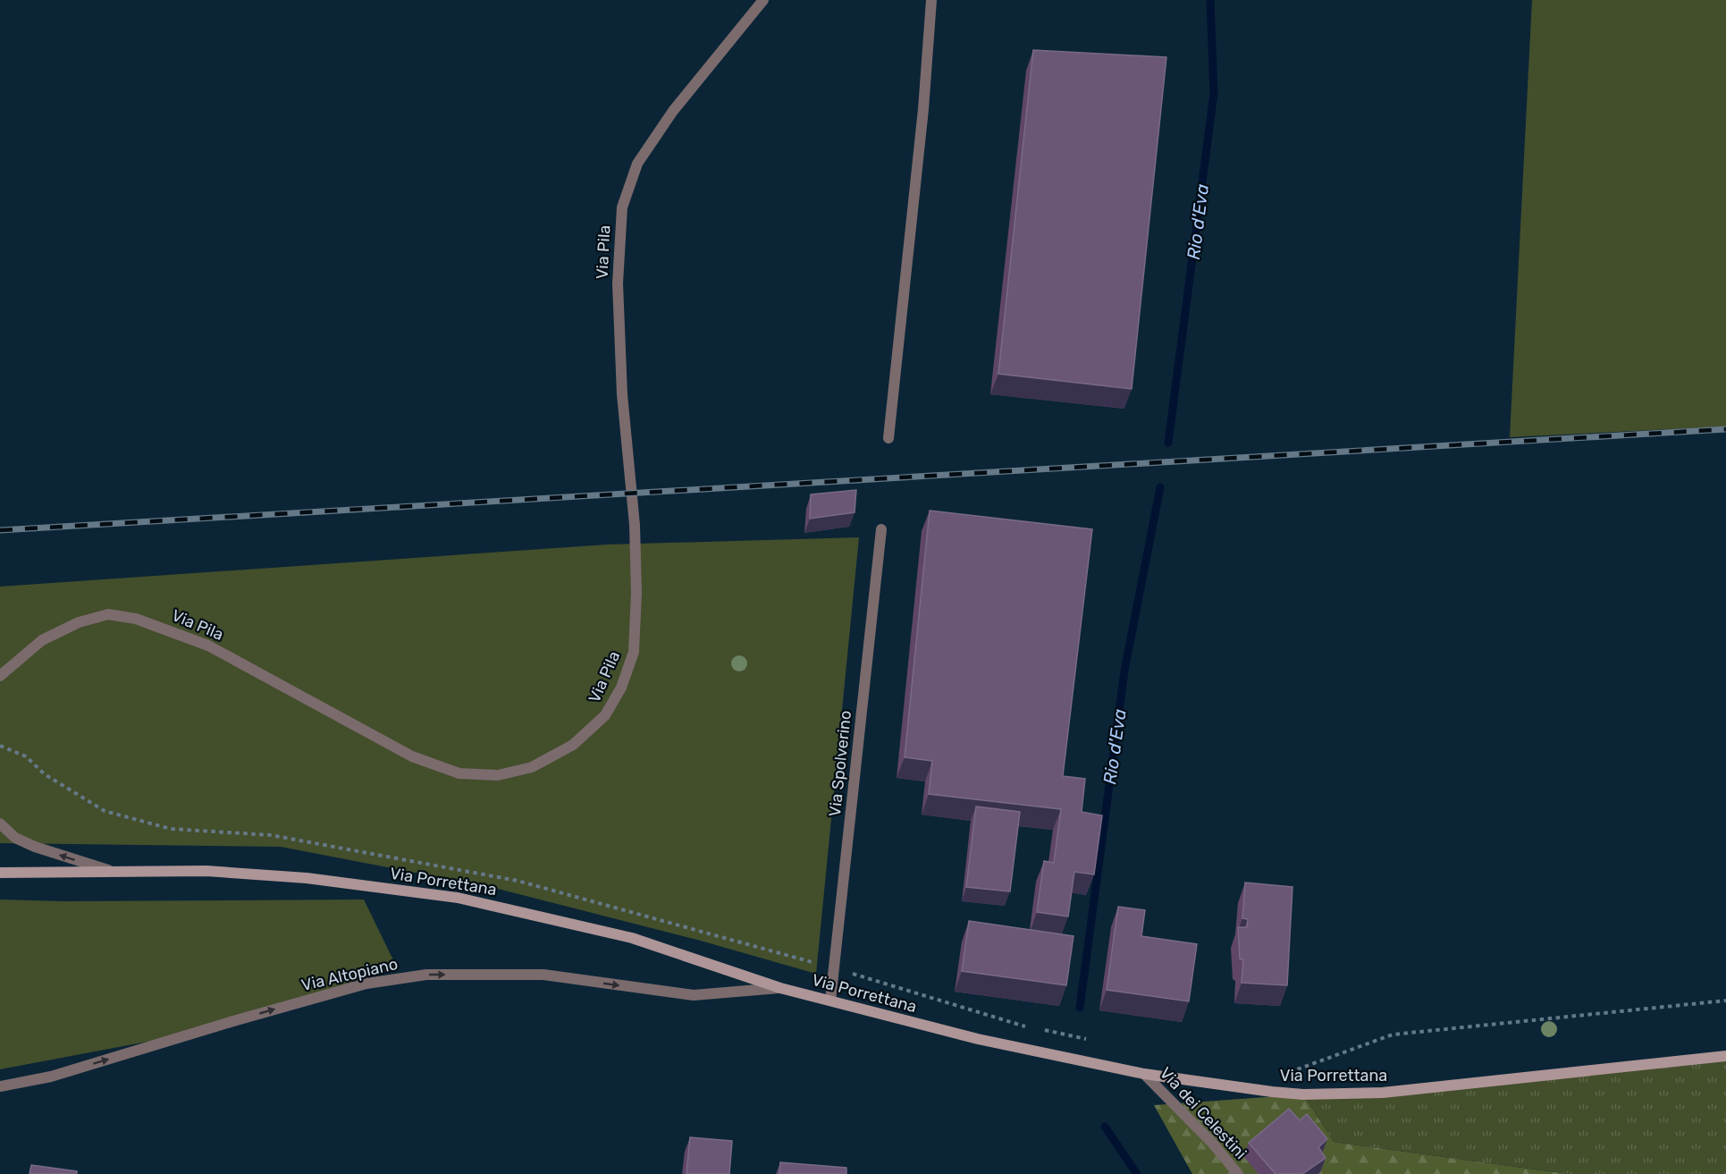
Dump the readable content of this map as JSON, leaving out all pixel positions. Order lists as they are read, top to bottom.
{
  "streets": {
    "main road": ["Via Porrettana"],
    "street": [
      "Via Pila",
      "Via Spolverino",
      "Via Altopiano",
      "Via dei Celestini"
    ]
  },
  "crossings": [
    ["Via Spolverino", "Via Porrettana"],
    ["Via Porrettana", "Via Altopiano"],
    ["Via Porrettana", "Via dei Celestini"]
  ],
  "one_way": ["Via Altopiano"],
  "water": ["Rio d'Eva"]
}
